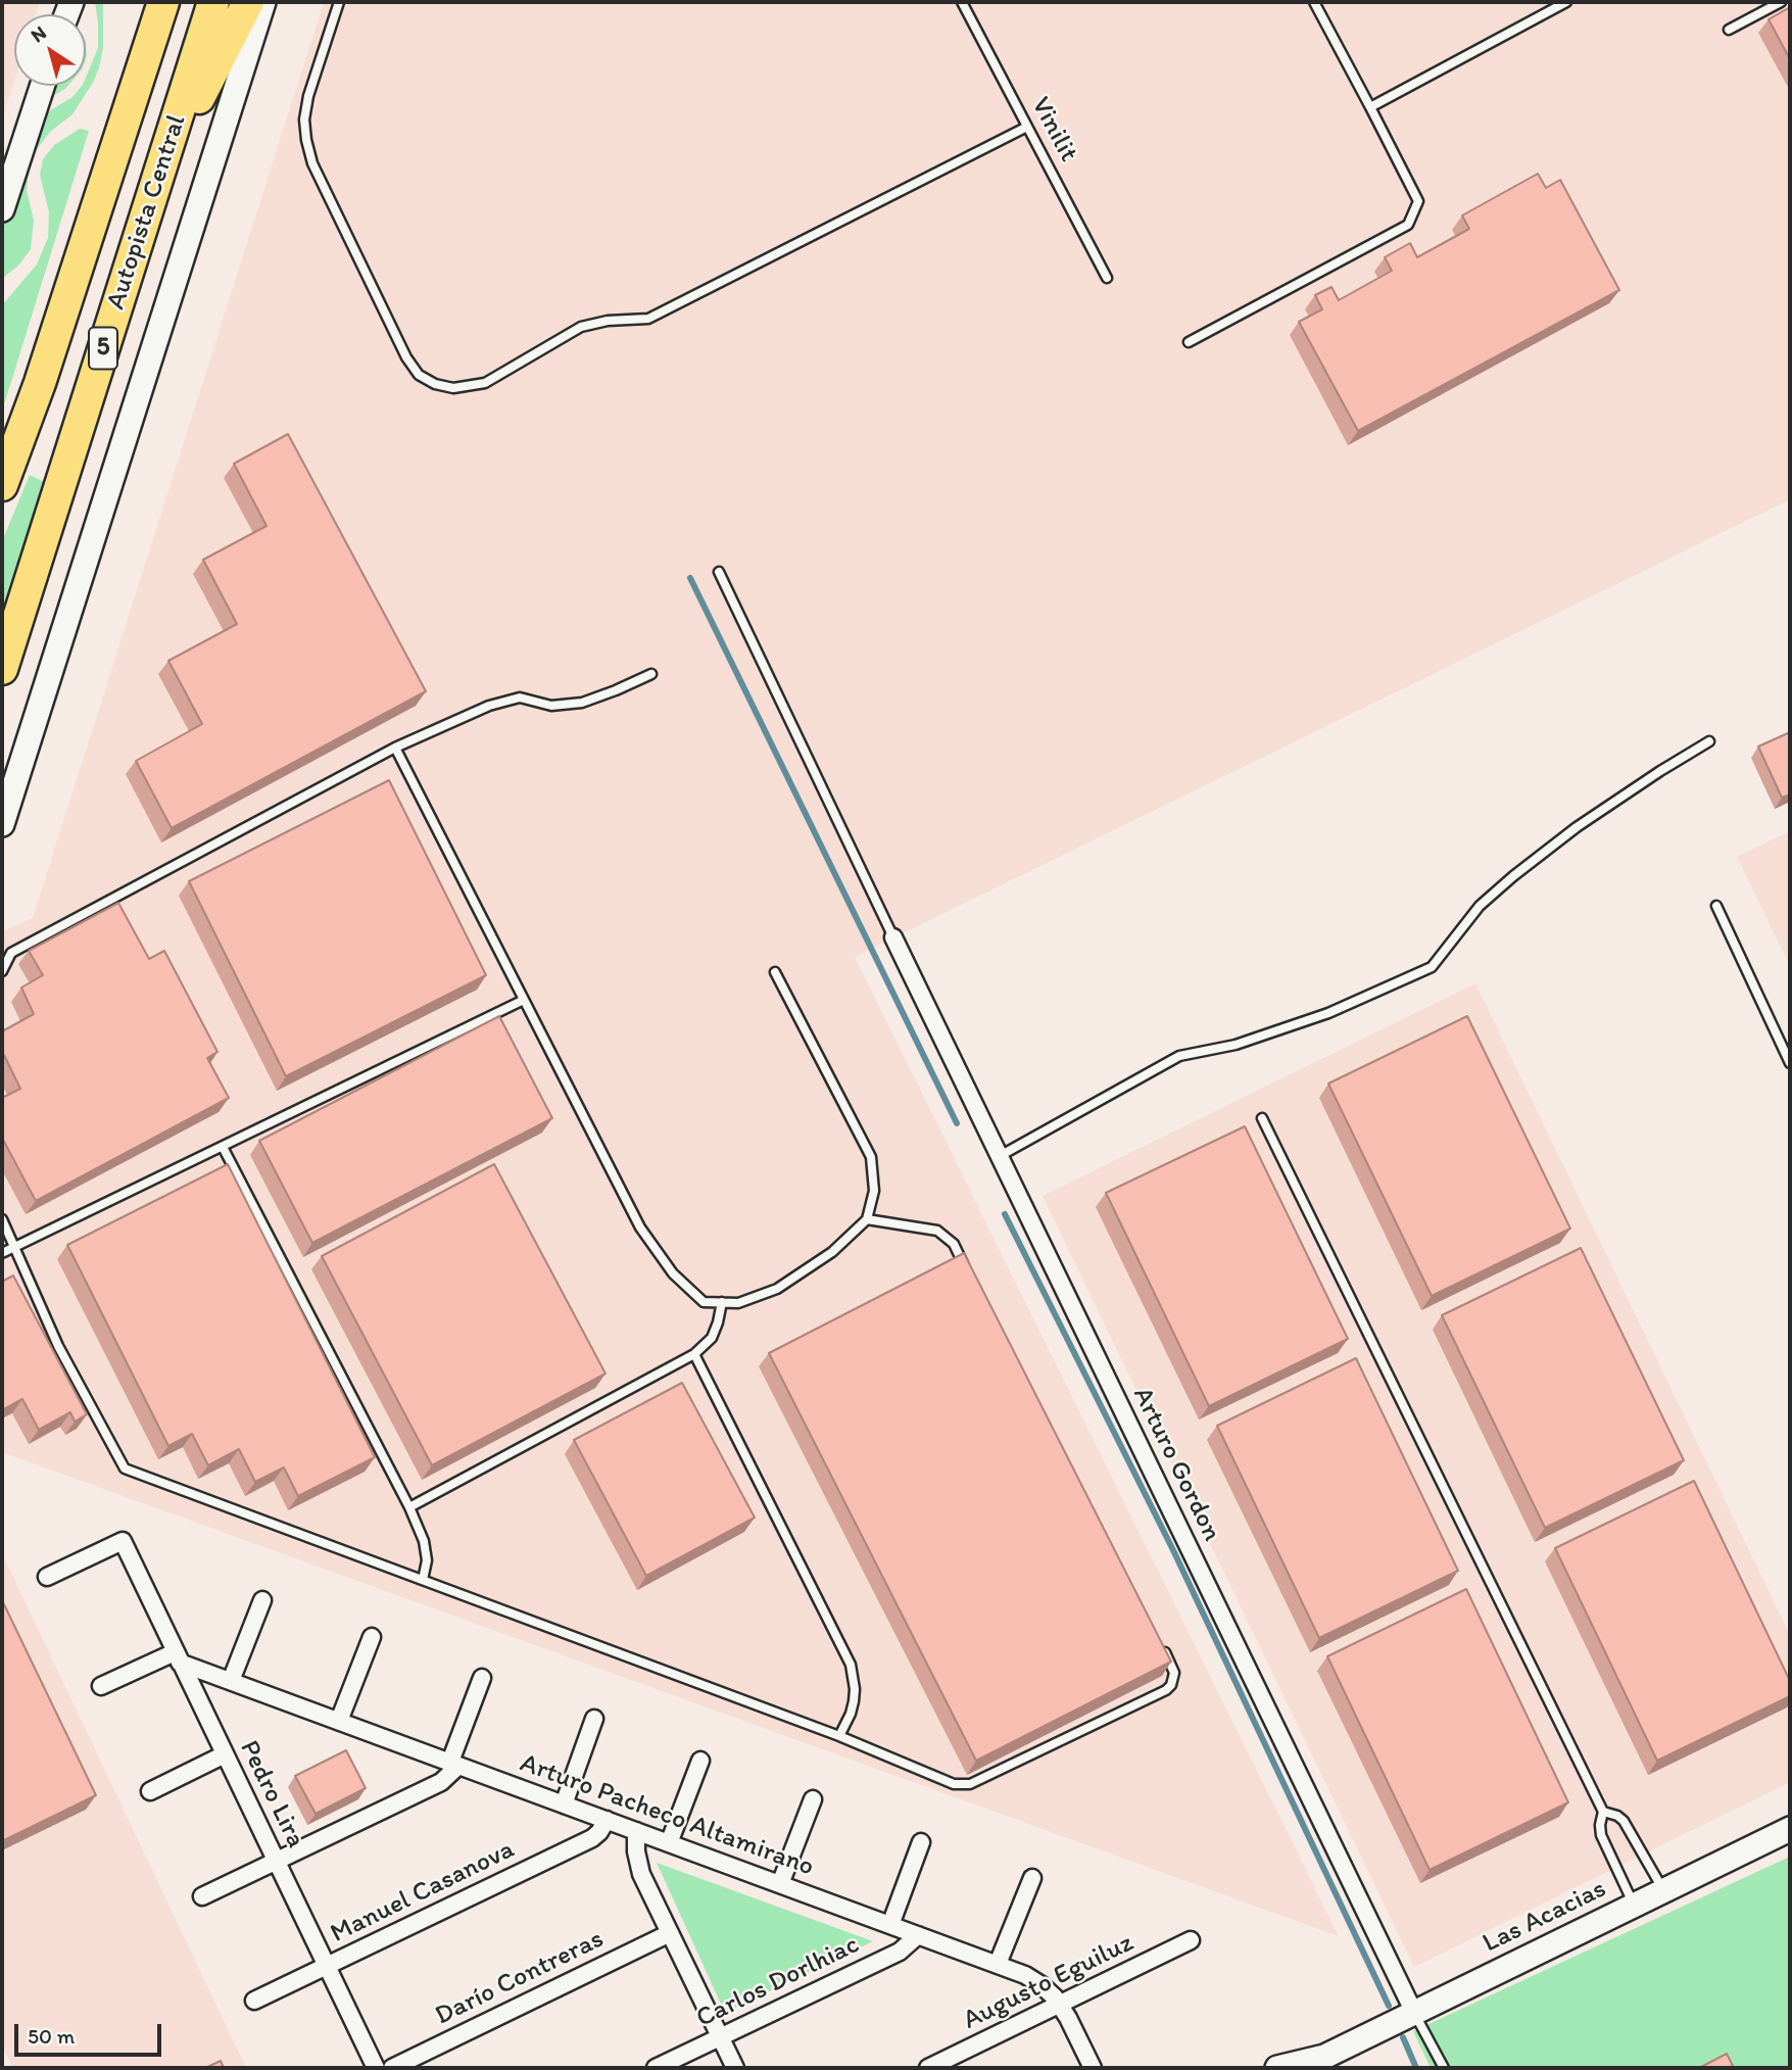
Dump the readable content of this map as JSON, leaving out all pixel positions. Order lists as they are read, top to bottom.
{
  "streets": {
    "highway": ["Autopista Central", "5"],
    "street": [
      "Arturo Gordon",
      "Pedro Lira",
      "Arturo Pacheco Altamirano",
      "Manuel Casanova",
      "Las Acacias",
      "Darío Contreras",
      "Carlos Dorlhiac",
      "Augusto Eguiluz"
    ],
    "lane": ["Vinilit"]
  },
  "crossings": [
    ["Arturo Gordon", "Las Acacias"],
    ["Pedro Lira", "Arturo Pacheco Altamirano"],
    ["Pedro Lira", "Manuel Casanova"],
    ["Arturo Pacheco Altamirano", "Manuel Casanova"],
    ["Arturo Pacheco Altamirano", "Carlos Dorlhiac"],
    ["Arturo Pacheco Altamirano", "Augusto Eguiluz"]
  ],
  "scale_bar": "50 m",
  "north": "top left"
}
